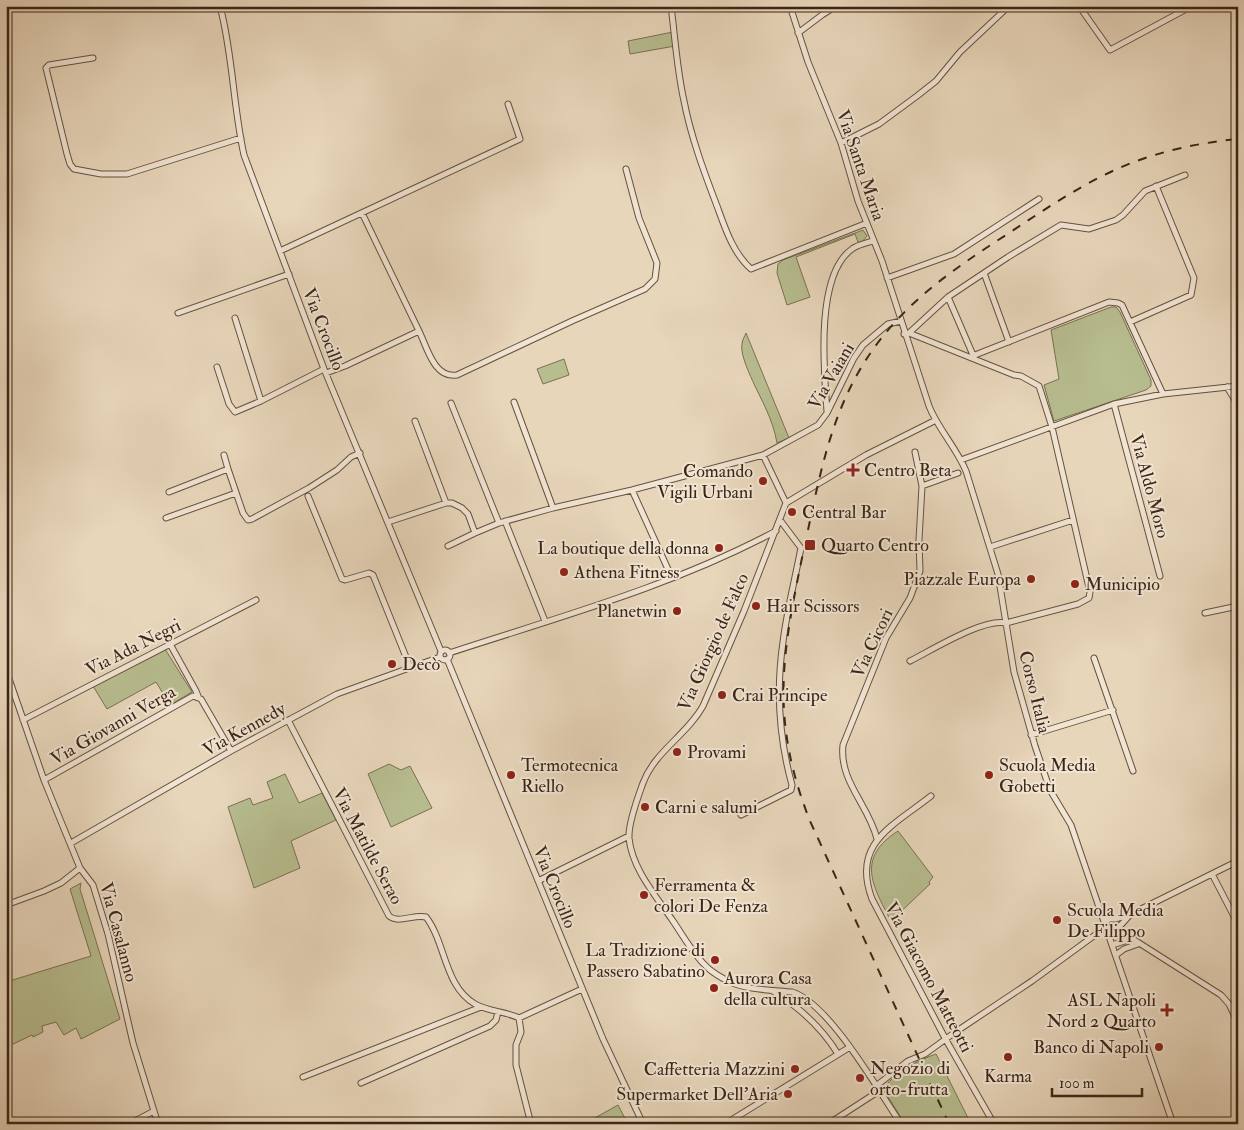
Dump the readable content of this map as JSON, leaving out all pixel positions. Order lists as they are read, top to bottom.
{
  "streets": {
    "street": [
      "Via Santa Maria",
      "Via Crocillo",
      "Via Vaiani",
      "Via Aldo Moro",
      "Via Giorgio de Falco",
      "Via Cicori",
      "Via Ada Negri",
      "Corso Italia",
      "Via Giovanni Verga",
      "Via Kennedy",
      "Via Matilde Serao",
      "Via Casalanno",
      "Via Giacomo Matteotti"
    ]
  },
  "crossings": [
    ["Via Santa Maria", "Via Vaiani"],
    ["Via Santa Maria", "Corso Italia"],
    ["Via Crocillo", "Via Kennedy"],
    ["Via Cicori", "Via Giacomo Matteotti"],
    ["Via Ada Negri", "Via Casalanno"],
    ["Via Giovanni Verga", "Via Casalanno"],
    ["Via Kennedy", "Via Matilde Serao"],
    ["Via Kennedy", "Via Casalanno"]
  ],
  "places": {
    "health": ["Centro Beta", "ASL Napoli Nord 2 Quarto"],
    "other": [
      "Comando Vigili Urbani",
      "Central Bar",
      "La boutique della donna",
      "Athena Fitness",
      "Piazzale Europa",
      "Municipio",
      "Hair Scissors",
      "Planetwin",
      "Decò",
      "Crai Principe",
      "Provami",
      "Termotecnica Riello",
      "Scuola Media Gobetti",
      "Carni e salumi",
      "Ferramenta & colori De Fenza",
      "Scuola Media De Filippo",
      "La Tradizione di Passero Sabatino",
      "Aurora Casa della cultura",
      "Banco di Napoli",
      "Karma",
      "Caffetteria Mazzini",
      "Negozio di orto-frutta",
      "Supermarket Dell'Aria"
    ],
    "transit": ["Quarto Centro"]
  },
  "scale_bar": "100 m"
}
